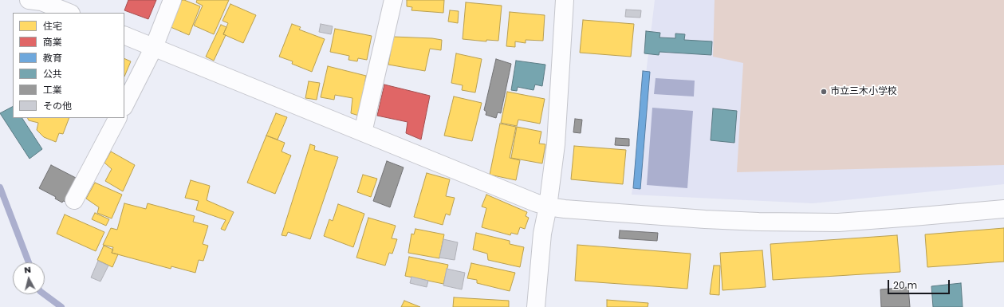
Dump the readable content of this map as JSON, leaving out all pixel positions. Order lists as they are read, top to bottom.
{
  "places": ["市立三木小学校"],
  "legend": [
    "住宅",
    "商業",
    "教育",
    "公共",
    "工業",
    "その他"
  ],
  "scale_bar": "20 m",
  "north": "top"
}
